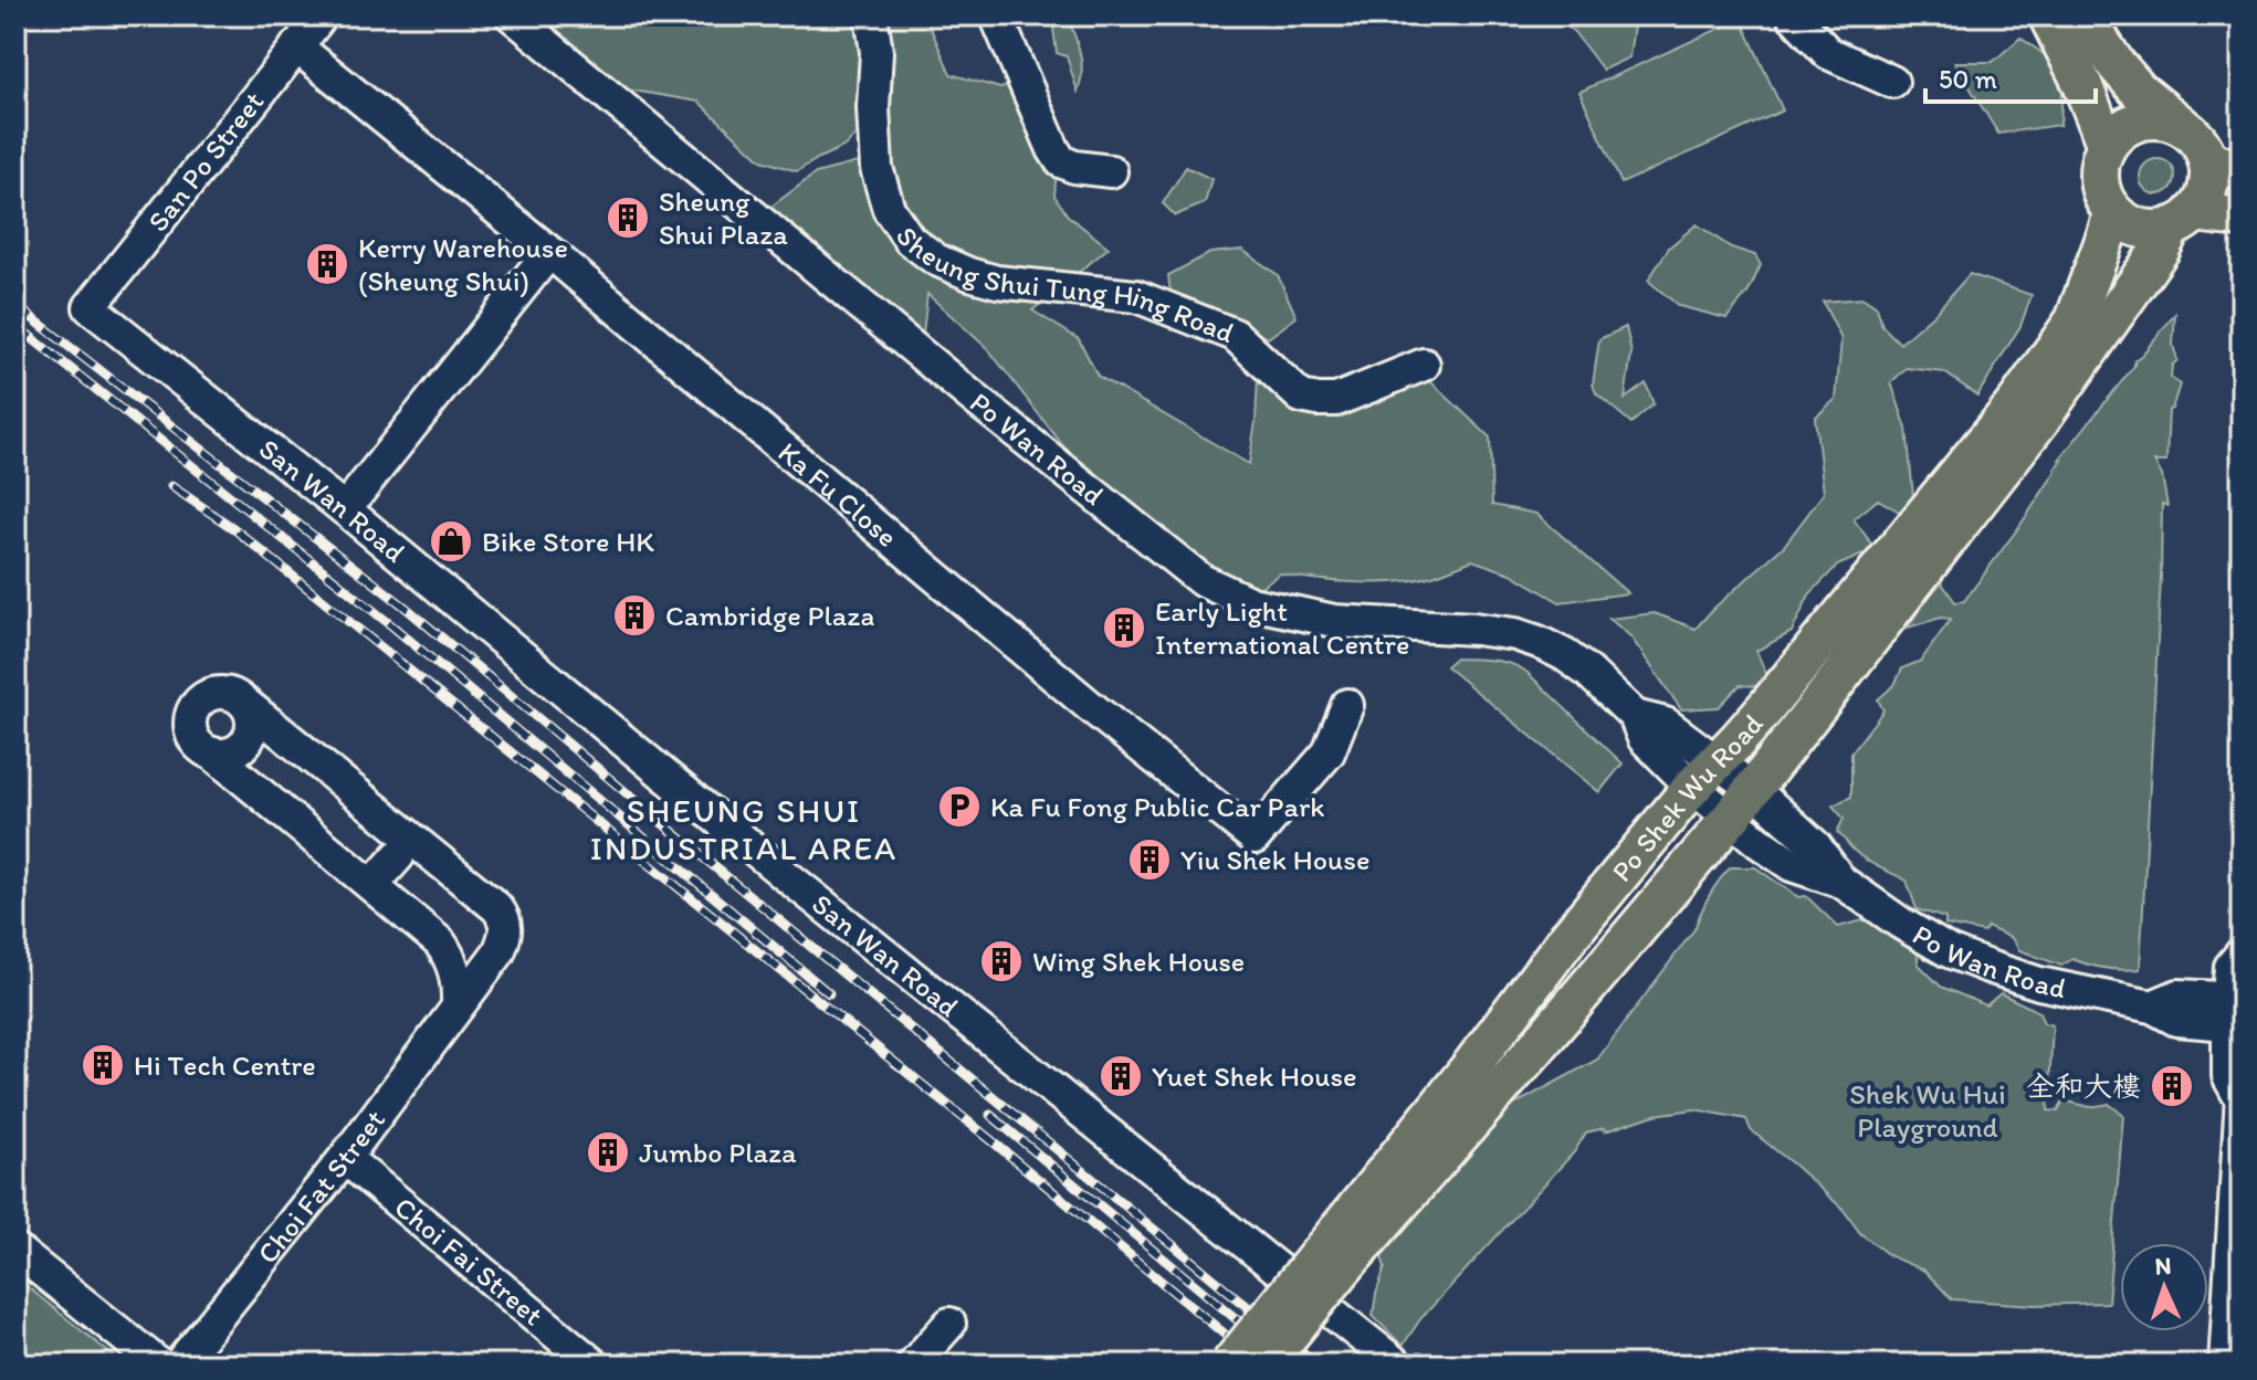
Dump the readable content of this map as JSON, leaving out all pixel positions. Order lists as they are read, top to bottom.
{
  "streets": {
    "main road": ["Po Shek Wu Road"],
    "street": [
      "San Po Street",
      "Sheung Shui Tung Hing Road",
      "Po Wan Road",
      "Ka Fu Close",
      "San Wan Road",
      "Choi Fat Street",
      "Choi Fai Street"
    ]
  },
  "crossings": [
    ["San Po Street", "Ka Fu Close"],
    ["San Po Street", "San Wan Road"],
    ["Po Wan Road", "Po Shek Wu Road"],
    ["Choi Fat Street", "Choi Fai Street"]
  ],
  "districts": ["SHEUNG SHUI INDUSTRIAL AREA"],
  "parks": ["Shek Wu Hui Playground"],
  "places": {
    "building": [
      "Sheung Shui Plaza",
      "Kerry Warehouse (Sheung Shui)",
      "Cambridge Plaza",
      "Early Light International Centre",
      "Yiu Shek House",
      "Wing Shek House",
      "Hi Tech Centre",
      "Yuet Shek House",
      "全和大樓",
      "Jumbo Plaza"
    ],
    "shop": ["Bike Store HK"],
    "parking": ["Ka Fu Fong Public Car Park"]
  },
  "scale_bar": "50 m",
  "north": "top"
}
